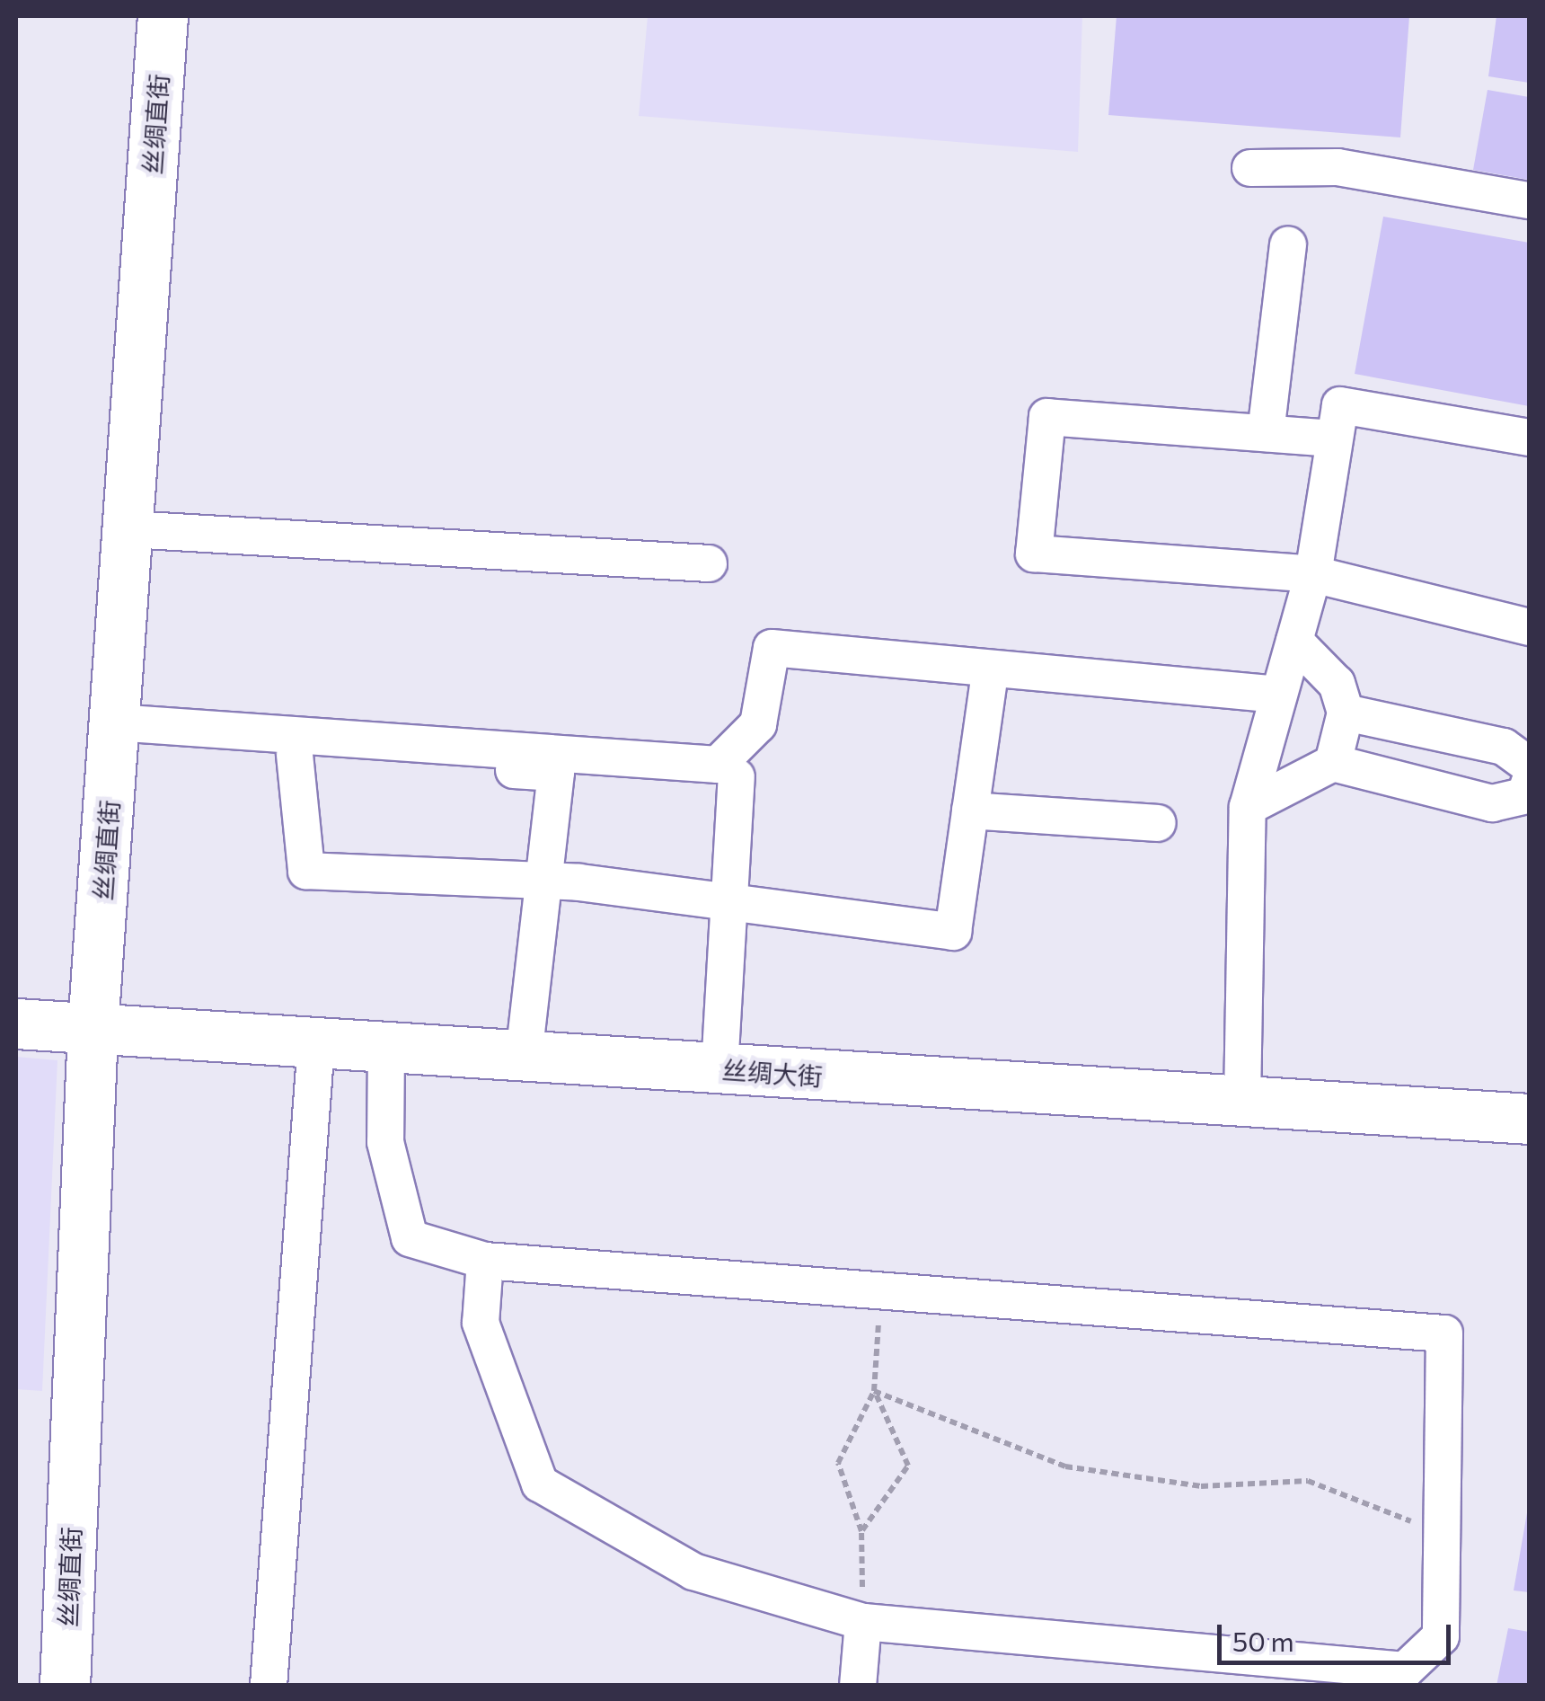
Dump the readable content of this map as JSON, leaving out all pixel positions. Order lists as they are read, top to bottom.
{
  "streets": {
    "street": ["丝绸直街", "丝绸大街"]
  },
  "crossings": [
    ["丝绸直街", "丝绸大街"]
  ],
  "scale_bar": "50 m"
}
